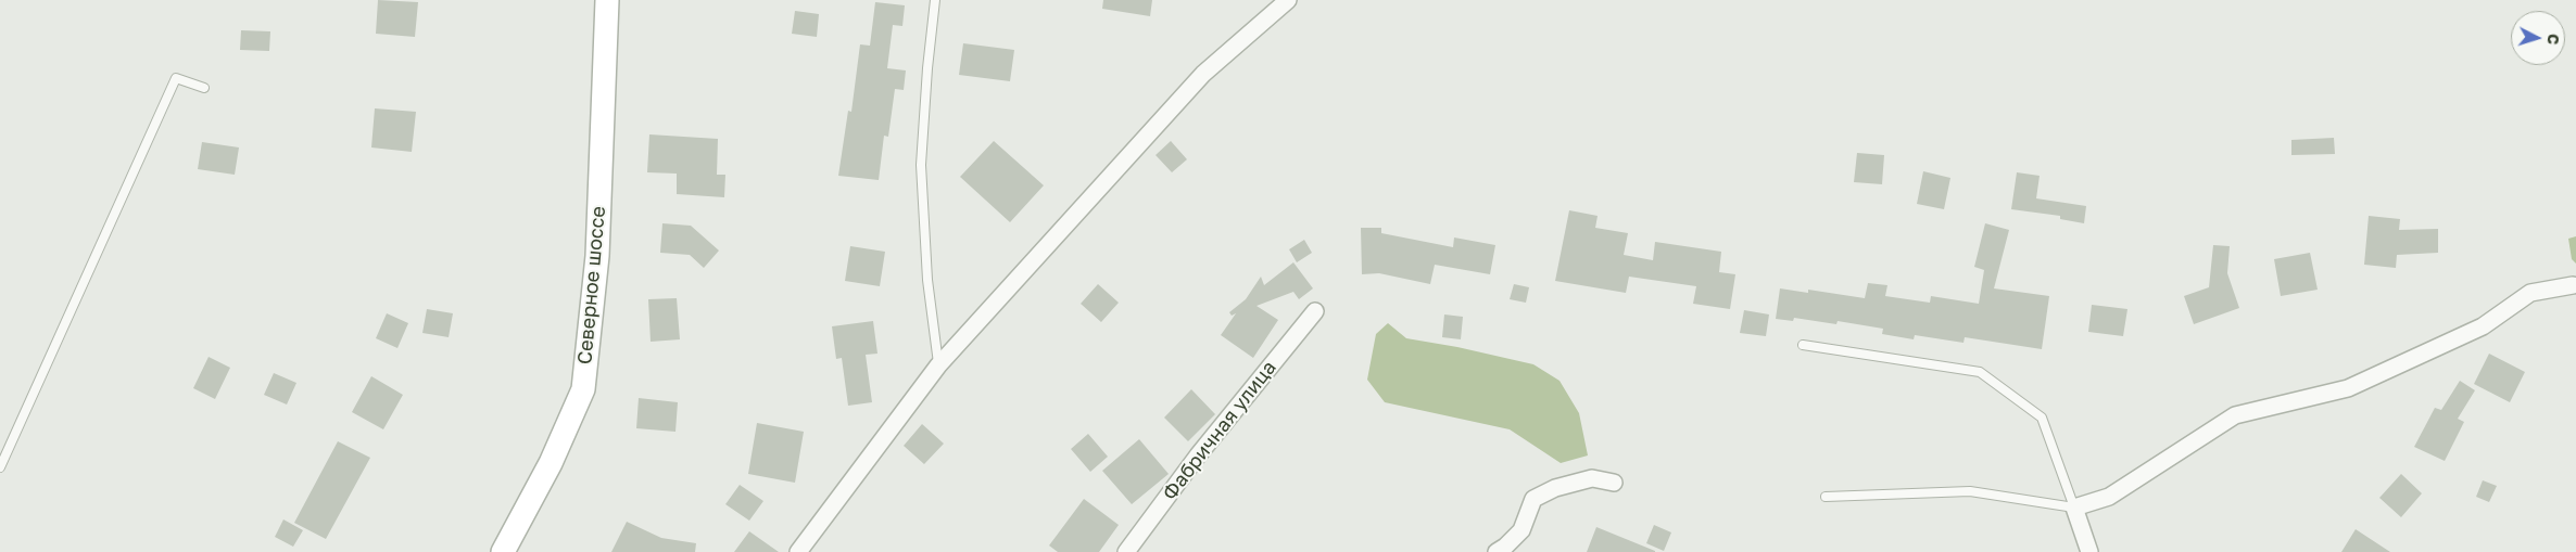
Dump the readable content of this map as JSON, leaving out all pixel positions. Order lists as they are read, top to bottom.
{
  "streets": {
    "main road": ["Северное шоссе"],
    "street": ["Фабричная улица"]
  },
  "north": "right"
}
